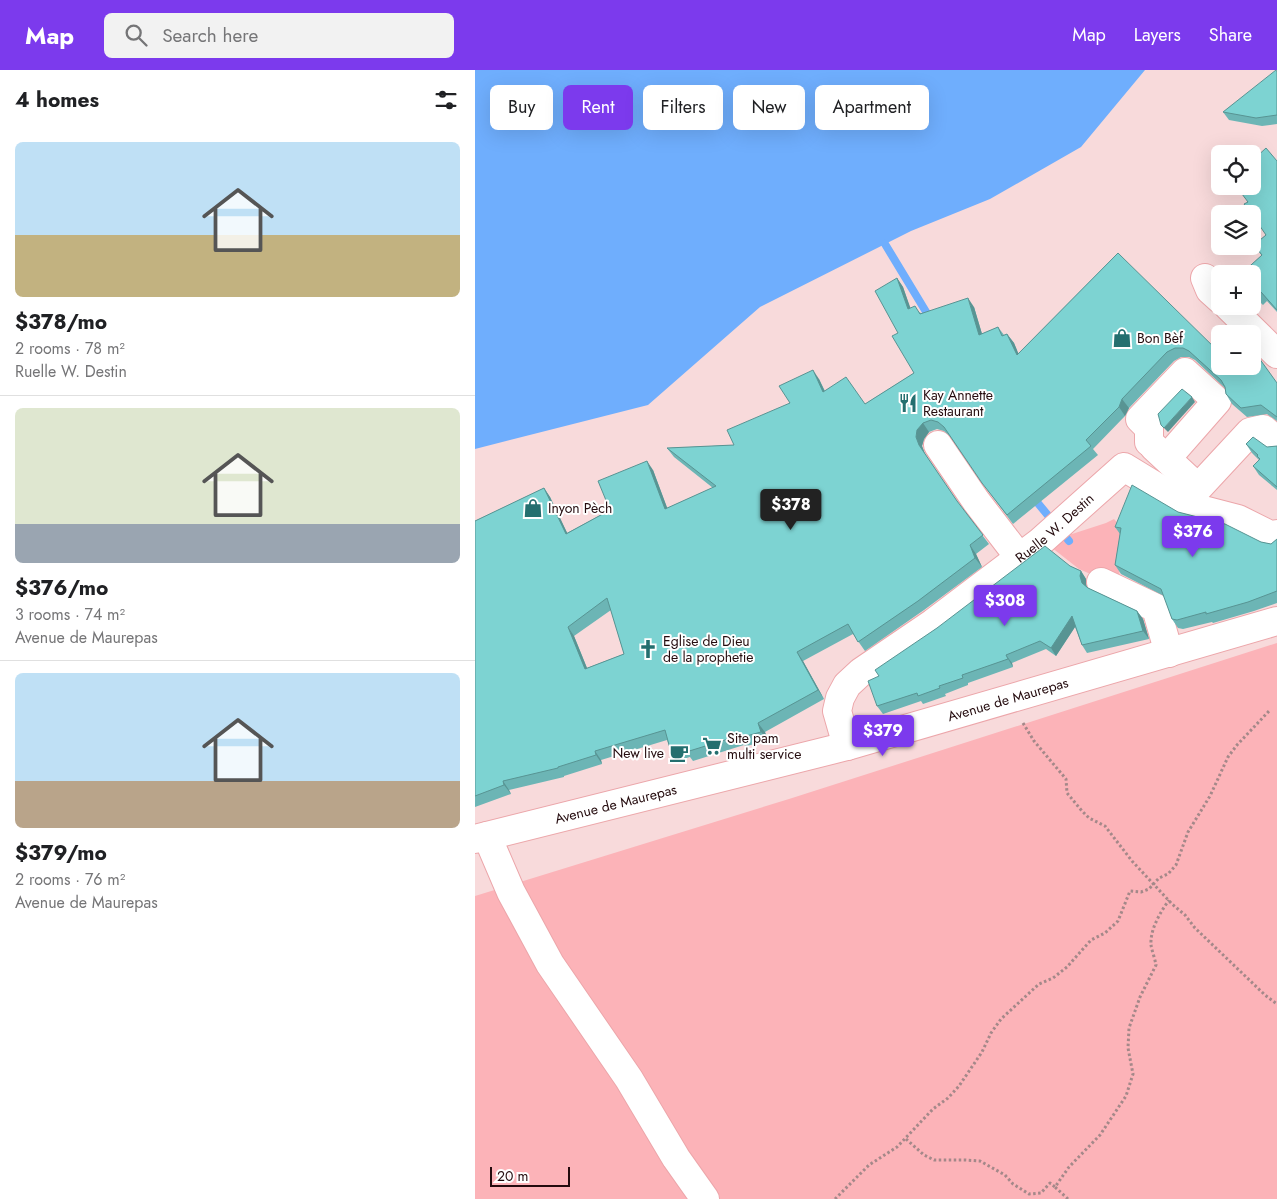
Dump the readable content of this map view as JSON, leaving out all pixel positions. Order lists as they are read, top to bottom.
{
  "streets": {
    "street": ["Ruelle W. Destin", "Avenue de Maurepas"]
  },
  "crossings": [
    ["Ruelle W. Destin", "Avenue de Maurepas"]
  ],
  "places": {
    "shop": ["Bon Bèf", "Inyon Pèch"],
    "restaurant": ["Kay Annette Restaurant"],
    "church": ["Eglise de Dieu de la prophetie"],
    "supermarket": ["Site pam multi service"],
    "cafe": ["New live"]
  },
  "scale_bar": "20 m",
  "page": {
    "header": "Map",
    "search": "Search here",
    "nav": ["Map", "Layers", "Share"],
    "heading": "4 homes",
    "chip": [
      "Buy",
      "Rent",
      "Filters",
      "New",
      "Apartment"
    ],
    "list": [
      {
        "name": "$378/mo",
        "note": "2 rooms · 78 m² · Ruelle W. Destin"
      },
      {
        "name": "$376/mo",
        "note": "3 rooms · 74 m² · Avenue de Maurepas"
      },
      {
        "name": "$379/mo",
        "note": "2 rooms · 76 m² · Avenue de Maurepas"
      }
    ],
    "map_buttons": ["+", "−"],
    "price": [
      "$378",
      "$376",
      "$308",
      "$379"
    ],
    "scale": "20 m"
  }
}
